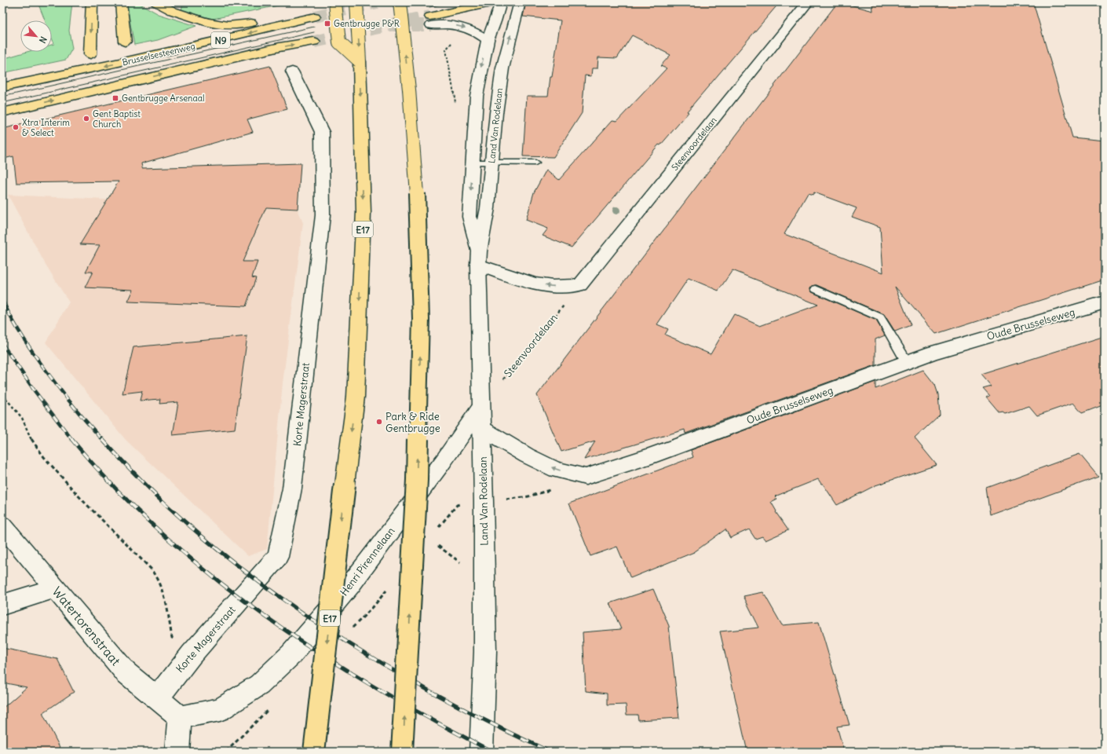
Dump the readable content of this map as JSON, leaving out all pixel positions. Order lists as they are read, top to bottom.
{
  "streets": {
    "main road": ["N9", "Brusselsesteenweg", "E17"],
    "street": [
      "Land Van Rodelaan",
      "Steenvoordelaan",
      "Oude Brusselseweg",
      "Korte Magerstraat",
      "Henri Pirennelaan",
      "Watertorenstraat"
    ]
  },
  "crossings": [
    ["Land Van Rodelaan", "Steenvoordelaan"],
    ["Land Van Rodelaan", "Oude Brusselseweg"],
    ["Land Van Rodelaan", "Henri Pirennelaan"],
    ["Steenvoordelaan", "Henri Pirennelaan"],
    ["Korte Magerstraat", "Watertorenstraat"],
    ["Henri Pirennelaan", "Watertorenstraat"]
  ],
  "one_way": ["Oude Brusselseweg"],
  "places": {
    "transit": ["Gentbrugge P&R", "Gentbrugge Arsenaal"],
    "other": ["Gent Baptist Church", "Xtra Interim & Select", "Park & Ride Gentbrugge"]
  },
  "north": "bottom right"
}
